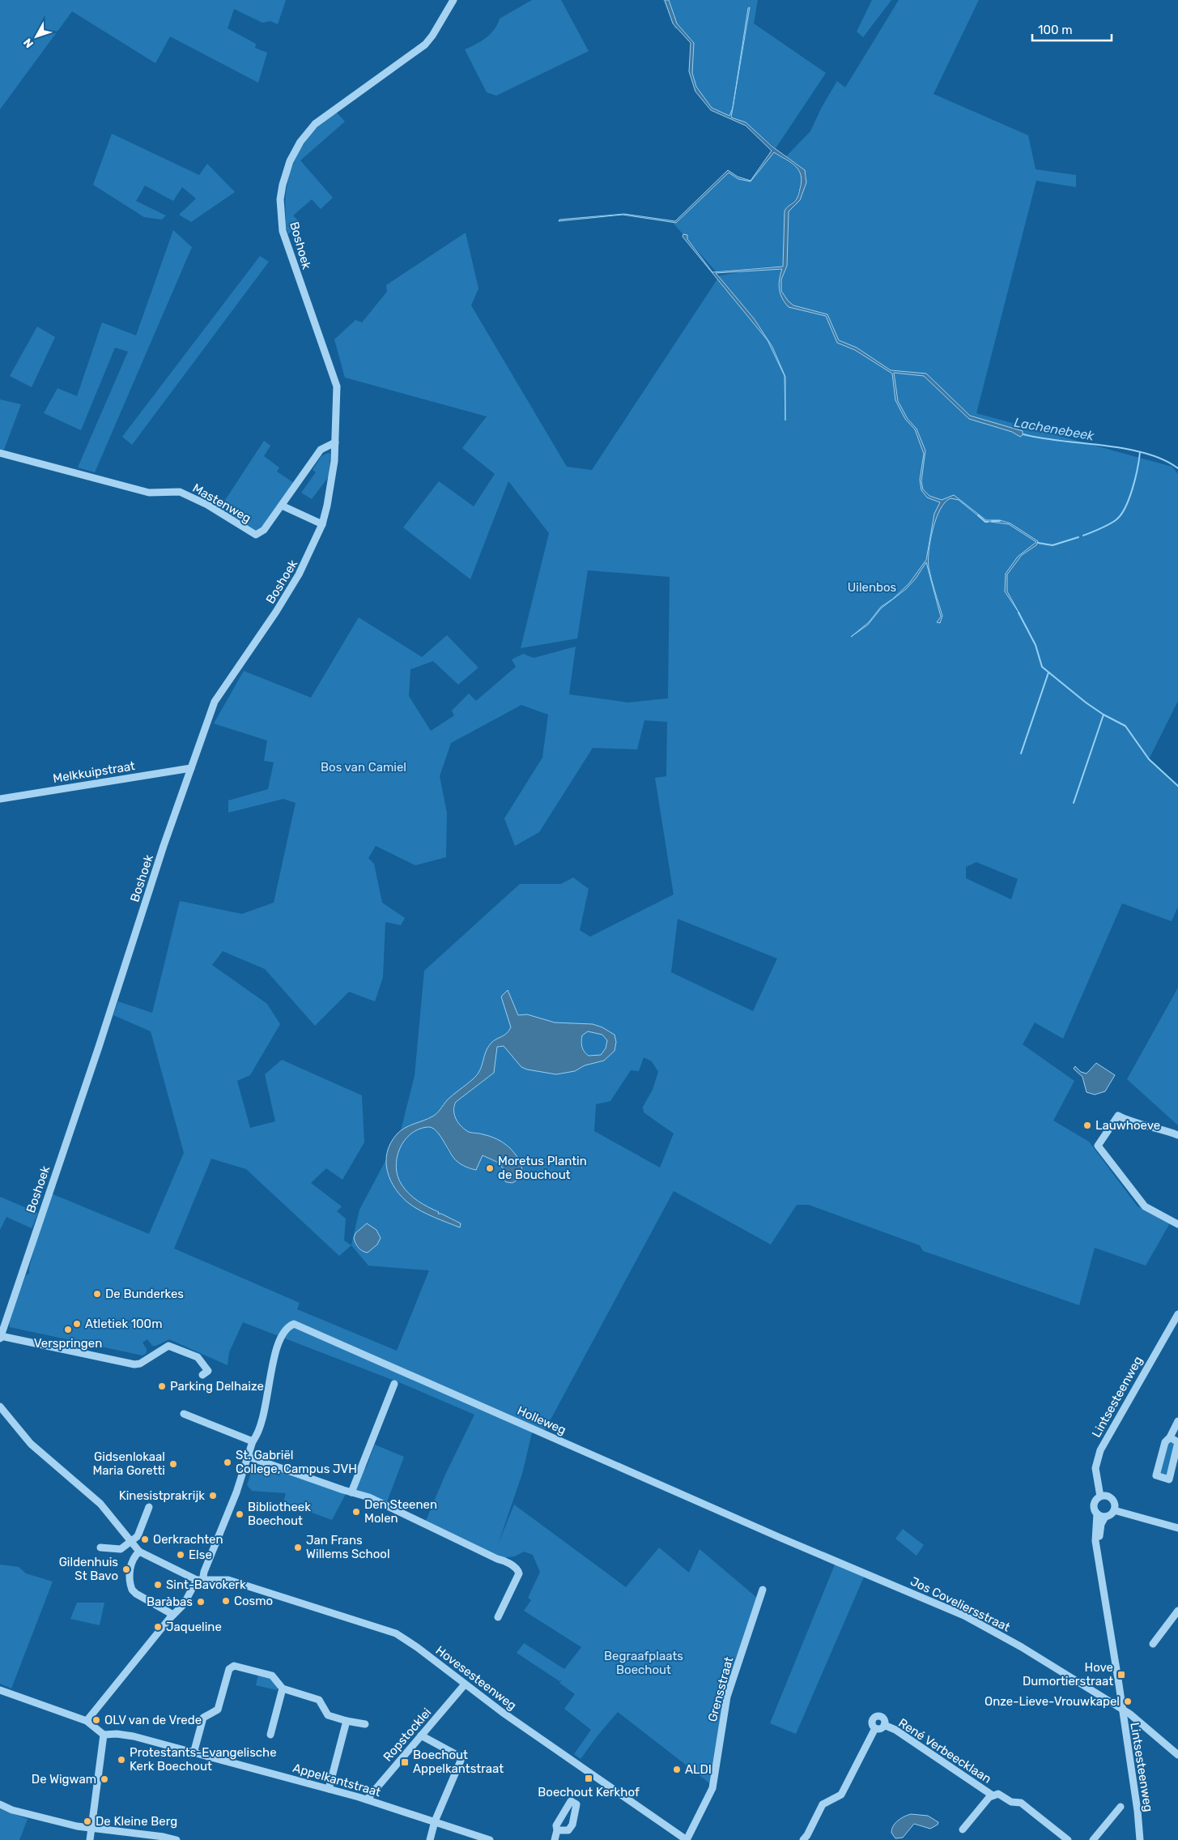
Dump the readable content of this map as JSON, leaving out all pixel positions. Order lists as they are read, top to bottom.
{
  "streets": {
    "street": [
      "Boshoek",
      "Mastenweg",
      "Melkkuipstraat",
      "Lintsesteenweg",
      "Holleweg",
      "Jos Coveliersstraat",
      "Hovesesteenweg",
      "Grensstraat",
      "Ropstocklei",
      "René Verbeecklaan",
      "Appelkantstraat"
    ]
  },
  "crossings": [
    ["Boshoek", "Melkkuipstraat"],
    ["Lintsesteenweg", "Jos Coveliersstraat"],
    ["Holleweg", "Jos Coveliersstraat"],
    ["Hovesesteenweg", "Grensstraat"],
    ["Hovesesteenweg", "Ropstocklei"],
    ["Ropstocklei", "Appelkantstraat"]
  ],
  "water": ["Lachenebeek"],
  "parks": ["Uilenbos", "Bos van Camiel", "Begraafplaats Boechout"],
  "places": {
    "other": [
      "Lauwhoeve",
      "Moretus Plantin de Bouchout",
      "De Bunderkes",
      "Atletiek 100m",
      "Verspringen",
      "Parking Delhaize",
      "St. Gabriël College, Campus JVH",
      "Gidsenlokaal Maria Goretti",
      "Kinesistprakrijk",
      "Den Steenen Molen",
      "Bibliotheek Boechout",
      "Oerkrachten",
      "Jan Frans Willems School",
      "Else",
      "Gildenhuis St Bavo",
      "Sint-Bavokerk",
      "Cosmo",
      "Baràbas",
      "Jaqueline",
      "Onze-Lieve-Vrouwkapel",
      "OLV van de Vrede",
      "Protestants-Evangelische Kerk Boechout",
      "ALDI",
      "De Wigwam",
      "De Kleine Berg"
    ],
    "transit": ["Hove Dumortierstraat", "Boechout Appelkantstraat", "Boechout Kerkhof"]
  },
  "scale_bar": "100 m",
  "north": "bottom left"
}
